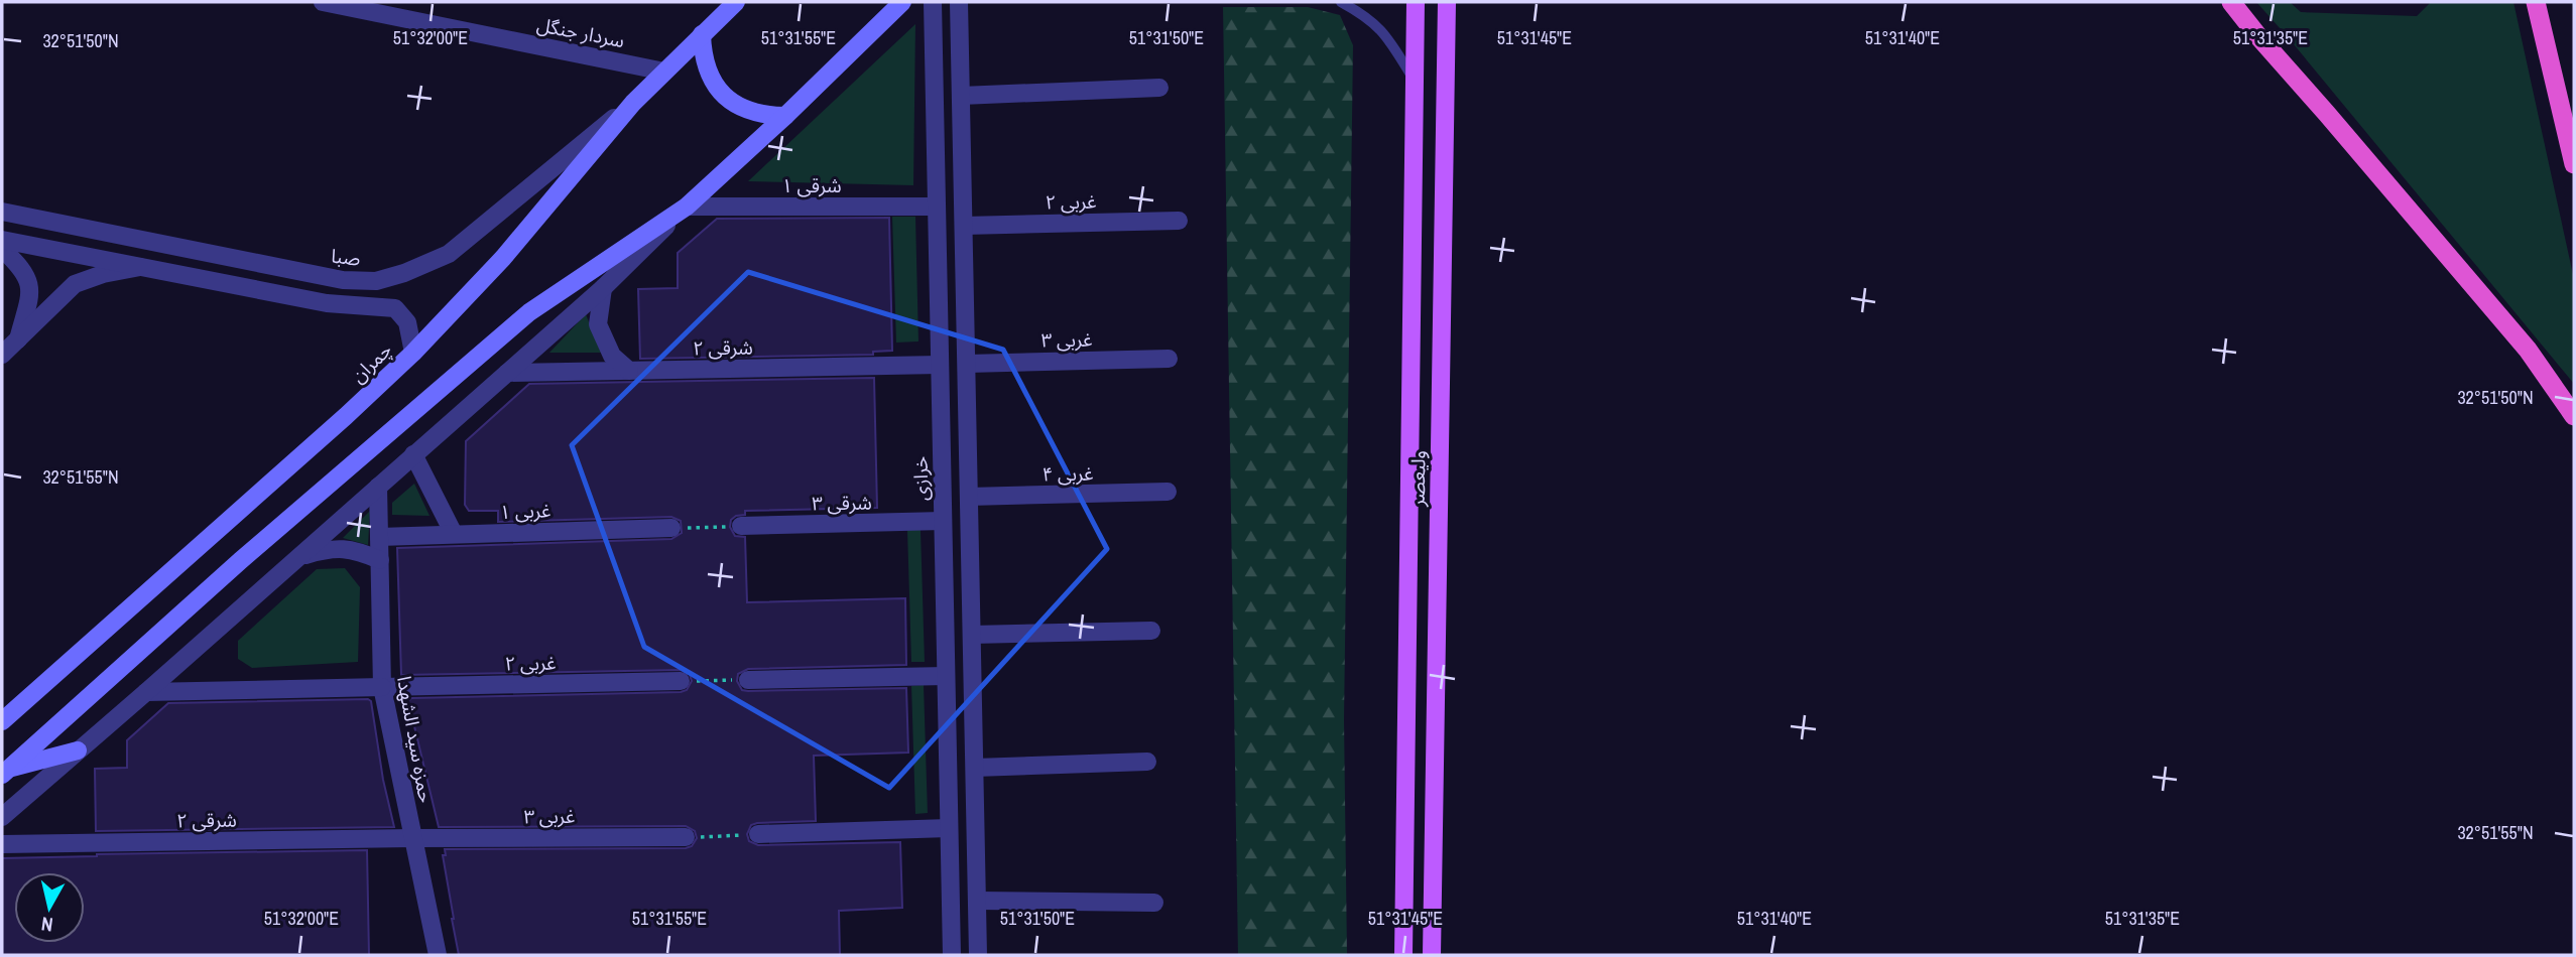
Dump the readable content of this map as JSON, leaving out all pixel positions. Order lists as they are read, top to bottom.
{
  "streets": {
    "main road": ["چمران", "ولیعصر"],
    "street": [
      "سردار جنگل",
      "۱ شرقی",
      "۲ غربی",
      "صبا",
      "۳ غربی",
      "۲ شرقی",
      "۴ غربی",
      "خرازی",
      "۳ شرقی",
      "۱ غربی",
      "حمزه سید الشهدا"
    ]
  },
  "crossings": [
    ["سردار جنگل", "چمران"],
    ["۱ شرقی", "خرازی"],
    ["۲ غربی", "حمزه سید الشهدا"],
    ["صبا", "چمران"],
    ["۳ غربی", "۲ شرقی"],
    ["۳ غربی", "حمزه سید الشهدا"],
    ["۲ شرقی", "خرازی"],
    ["۲ شرقی", "حمزه سید الشهدا"],
    ["خرازی", "۳ شرقی"],
    ["۱ غربی", "حمزه سید الشهدا"]
  ],
  "north": "bottom",
  "coordinates": [
    "51°32'00\"E",
    "51°31'55\"E",
    "51°31'50\"E",
    "51°31'45\"E",
    "51°31'40\"E",
    "51°31'35\"E",
    "32°51'50\"N",
    "32°51'55\"N"
  ]
}
